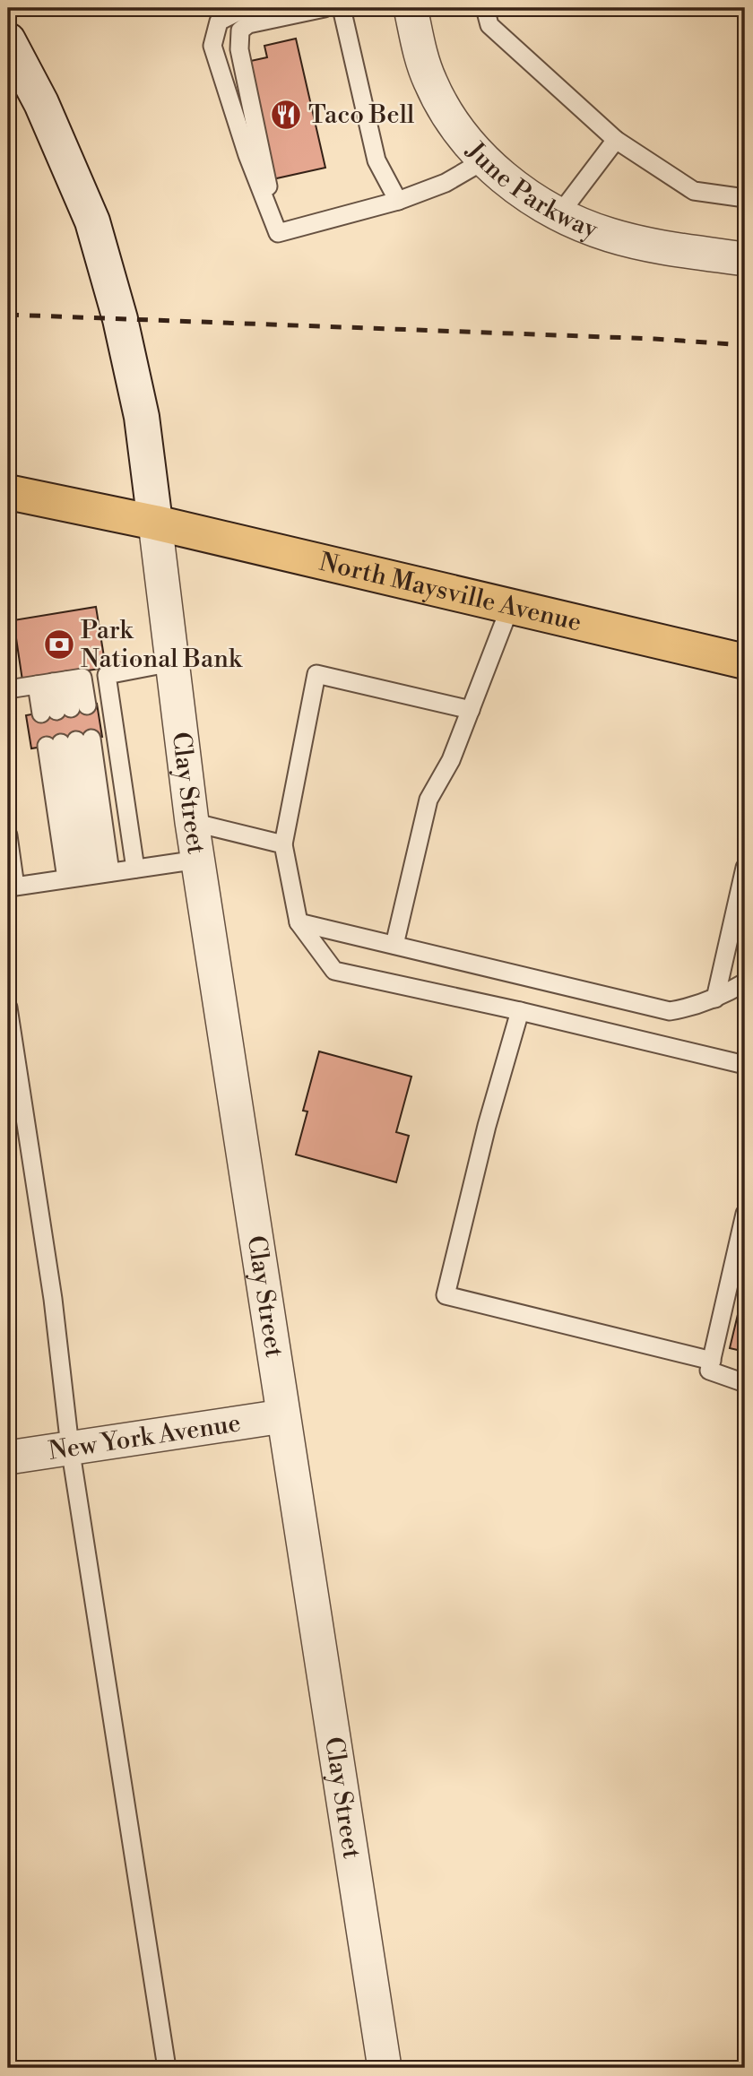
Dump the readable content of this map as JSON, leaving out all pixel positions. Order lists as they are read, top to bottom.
{
  "streets": {
    "main road": ["North Maysville Avenue"],
    "street": ["June Parkway", "Clay Street", "New York Avenue"]
  },
  "crossings": [
    ["North Maysville Avenue", "Clay Street"],
    ["Clay Street", "New York Avenue"]
  ],
  "places": {
    "restaurant": ["Taco Bell"],
    "bank": ["Park National Bank"]
  }
}
